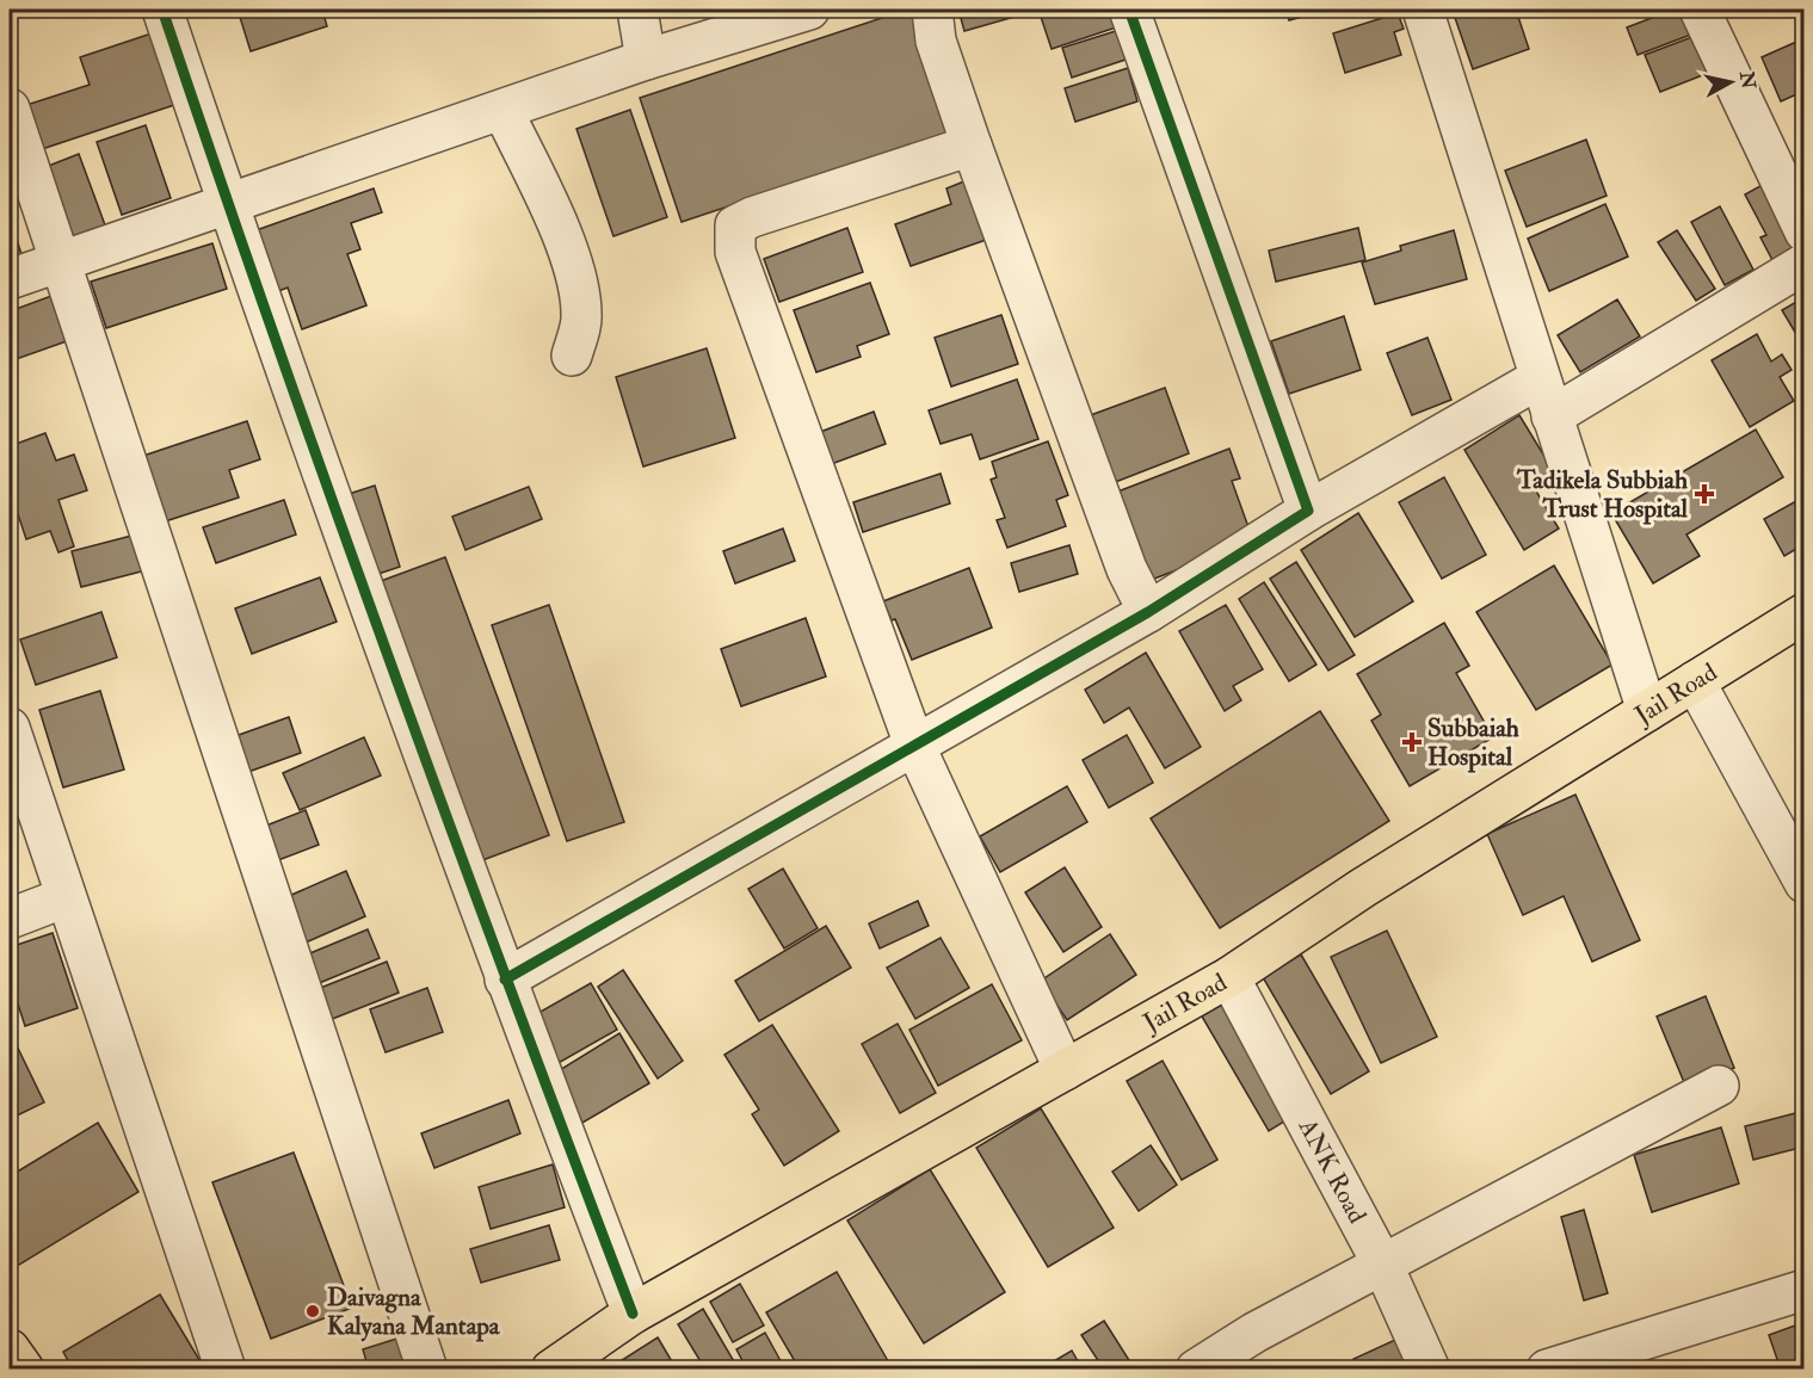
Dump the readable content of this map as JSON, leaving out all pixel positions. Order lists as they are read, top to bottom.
{
  "streets": {
    "main road": ["Jail Road"],
    "street": ["ANK Road"]
  },
  "crossings": [
    ["Jail Road", "ANK Road"]
  ],
  "places": {
    "health": ["Tadikela Subbiah Trust Hospital", "Subbaiah Hospital"],
    "other": ["Daivagna Kalyana Mantapa"]
  },
  "north": "right"
}
